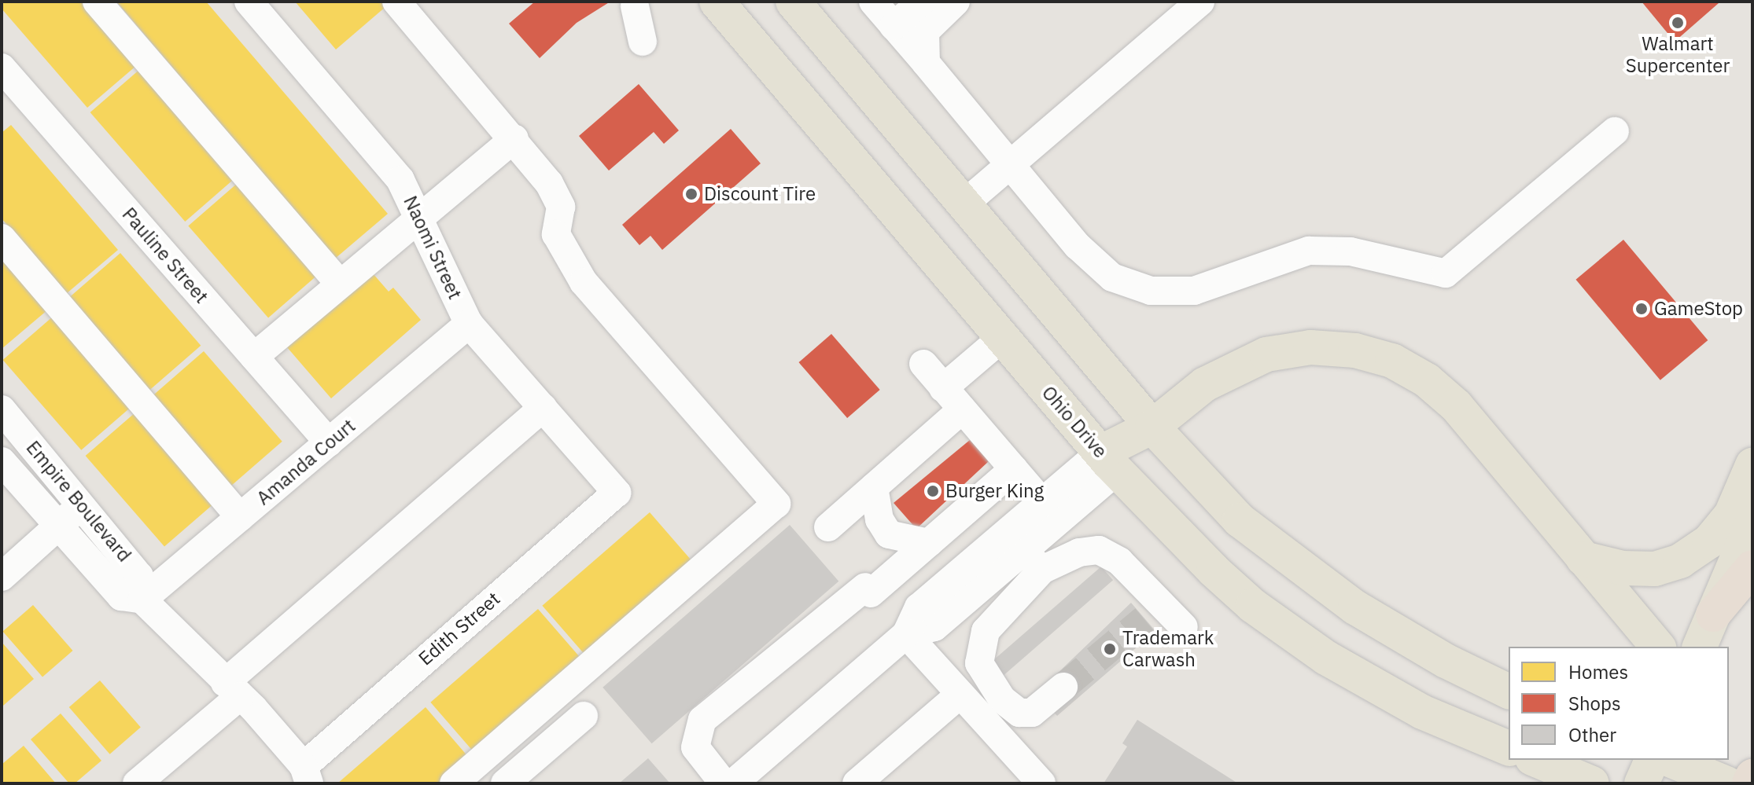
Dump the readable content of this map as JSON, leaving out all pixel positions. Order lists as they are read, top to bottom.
{
  "streets": {
    "main road": ["Ohio Drive"],
    "street": [
      "Naomi Street",
      "Pauline Street",
      "Amanda Court",
      "Empire Boulevard",
      "Edith Street"
    ]
  },
  "crossings": [
    ["Naomi Street", "Amanda Court"],
    ["Naomi Street", "Edith Street"],
    ["Pauline Street", "Amanda Court"],
    ["Amanda Court", "Empire Boulevard"],
    ["Empire Boulevard", "Edith Street"]
  ],
  "places": [
    "Walmart Supercenter",
    "Discount Tire",
    "GameStop",
    "Burger King",
    "Trademark Carwash"
  ],
  "legend": ["Homes", "Shops", "Other"]
}
